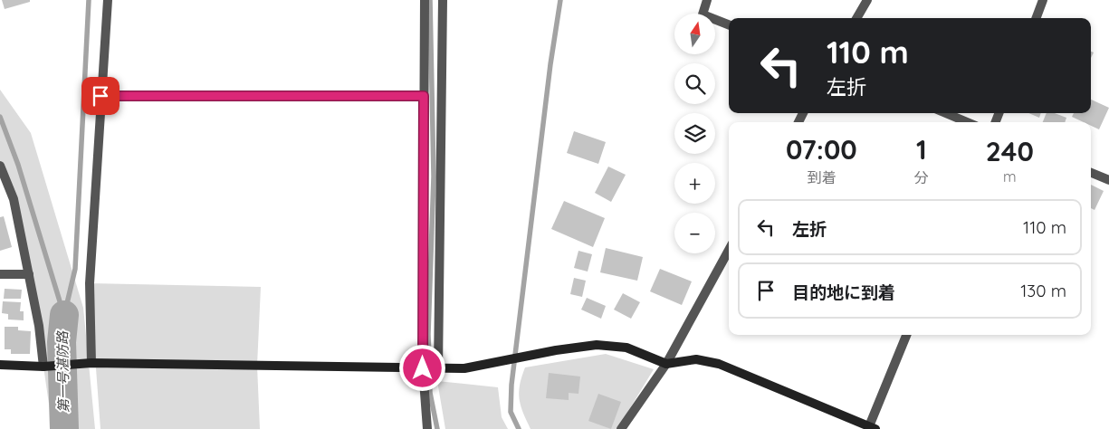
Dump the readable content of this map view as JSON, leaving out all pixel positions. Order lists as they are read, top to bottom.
{
  "water": ["第一号湛防路"],
  "north": "top",
  "page": {
    "map_buttons": ["+", "−"],
    "turn": ["110 m", "左折"],
    "eta": [
      "07:00",
      "到着",
      "1",
      "分",
      "240",
      "m"
    ],
    "list": [
      {
        "name": "左折",
        "value": "110 m"
      },
      {
        "name": "目的地に到着",
        "value": "130 m"
      }
    ]
  }
}
